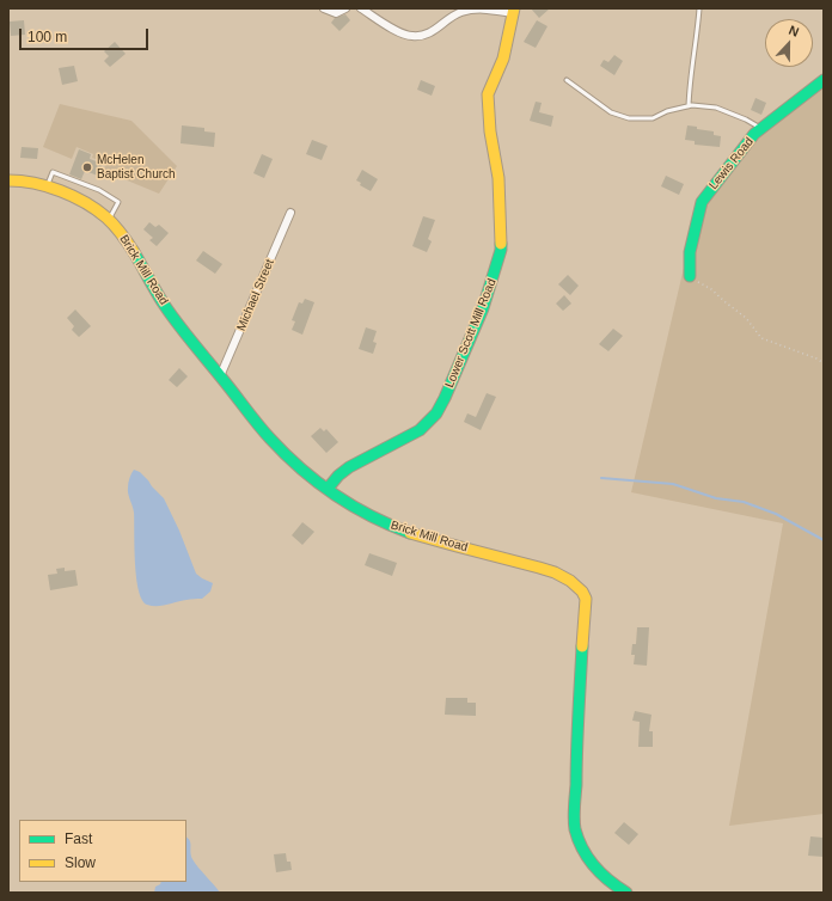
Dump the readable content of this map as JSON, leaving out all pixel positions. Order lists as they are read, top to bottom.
{
  "streets": {
    "street": [
      "Lewis Road",
      "Brick Mill Road",
      "Michael Street",
      "Lower Scott Mill Road"
    ]
  },
  "crossings": [
    ["Brick Mill Road", "Michael Street"],
    ["Brick Mill Road", "Lower Scott Mill Road"]
  ],
  "places": ["McHelen Baptist Church"],
  "legend": ["Fast", "Slow"],
  "scale_bar": "100 m",
  "north": "top"
}
